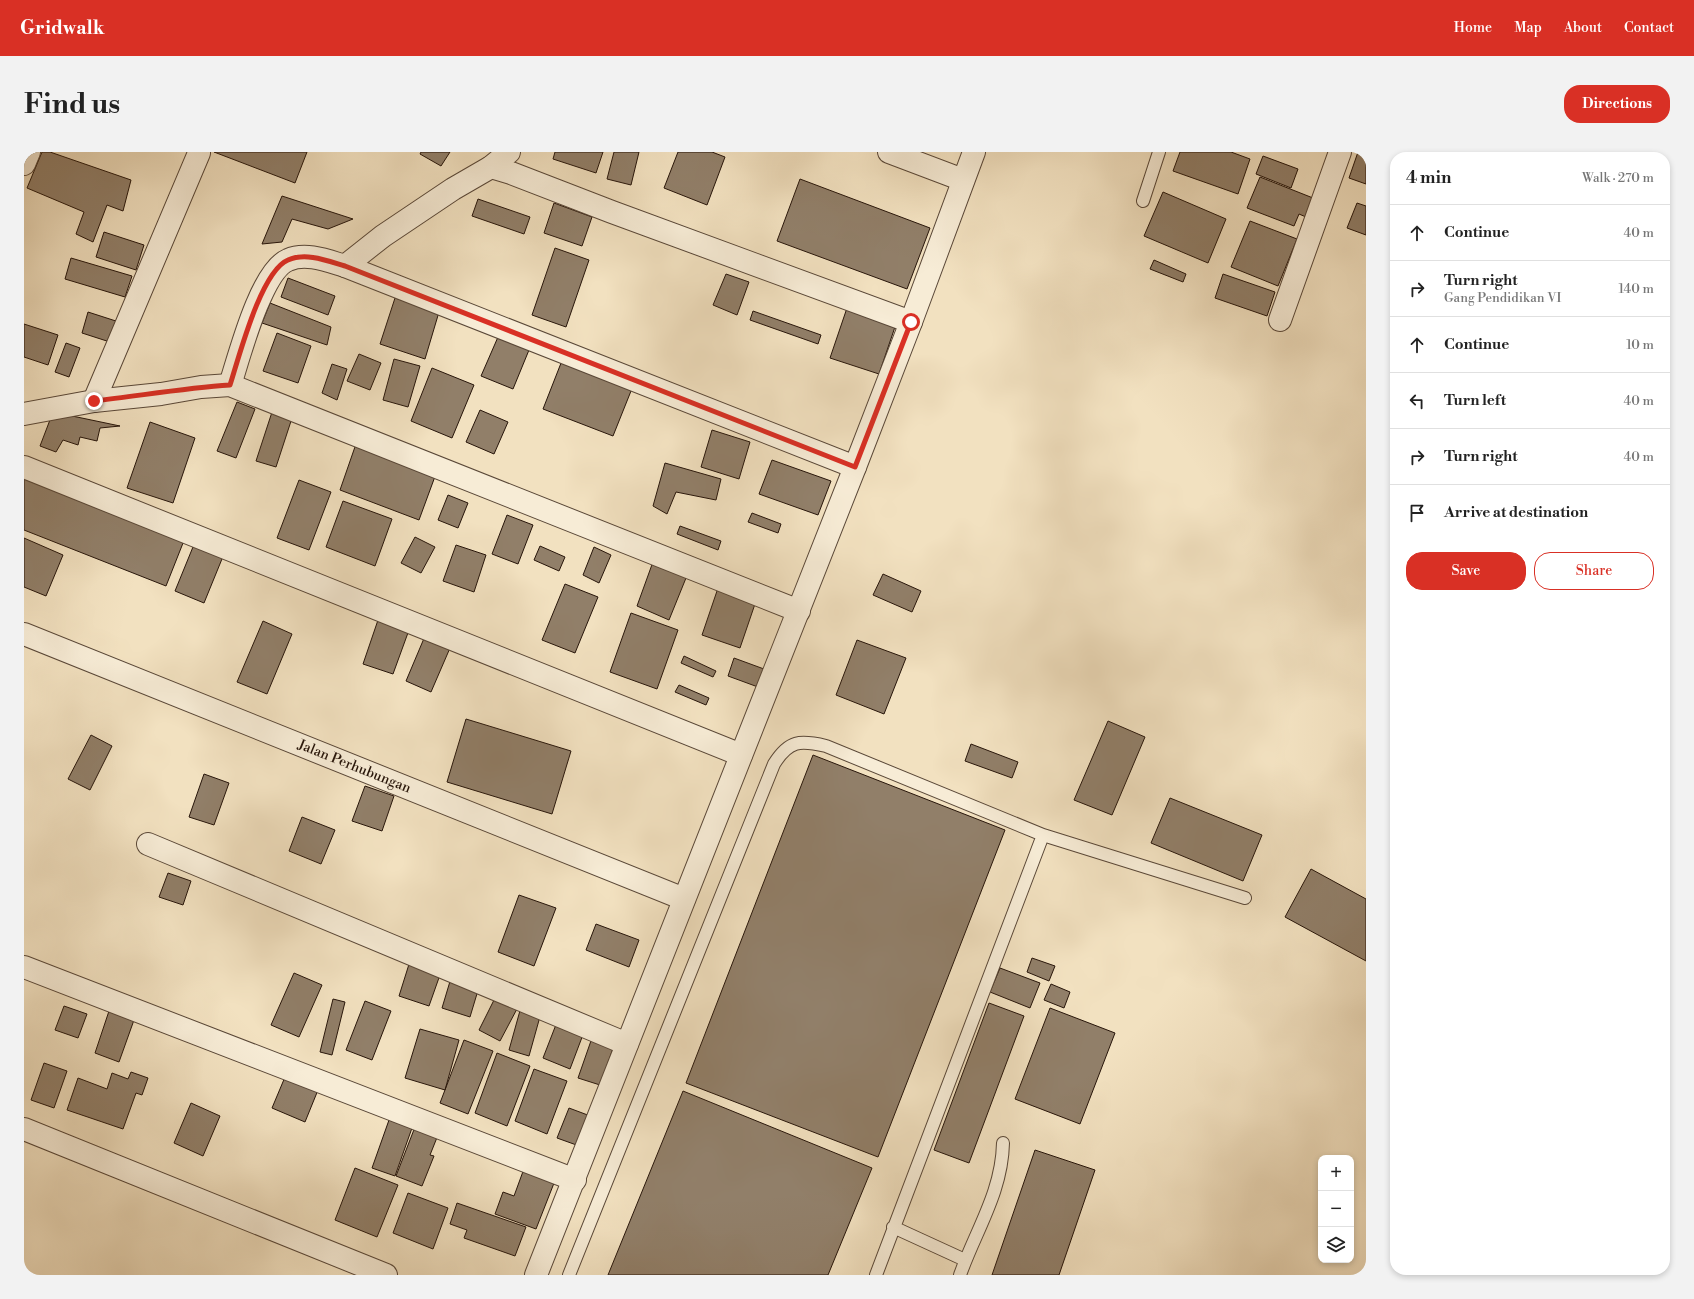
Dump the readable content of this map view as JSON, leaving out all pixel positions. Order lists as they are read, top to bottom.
{
  "streets": {
    "street": ["Jalan Perhubungan"]
  },
  "page": {
    "header": "Gridwalk",
    "nav": [
      "Home",
      "Map",
      "About",
      "Contact"
    ],
    "buttons": [
      "Directions",
      ["Save", "Share"]
    ],
    "title": "Find us",
    "heading": ["4 min", "Walk · 270 m"],
    "list": [
      ["Continue", "40 m"],
      ["Turn right", "Gang Pendidikan VI", "140 m"],
      ["Continue", "10 m"],
      ["Turn left", "40 m"],
      ["Turn right", "40 m"],
      "Arrive at destination"
    ],
    "map_buttons": ["+", "−"]
  }
}
